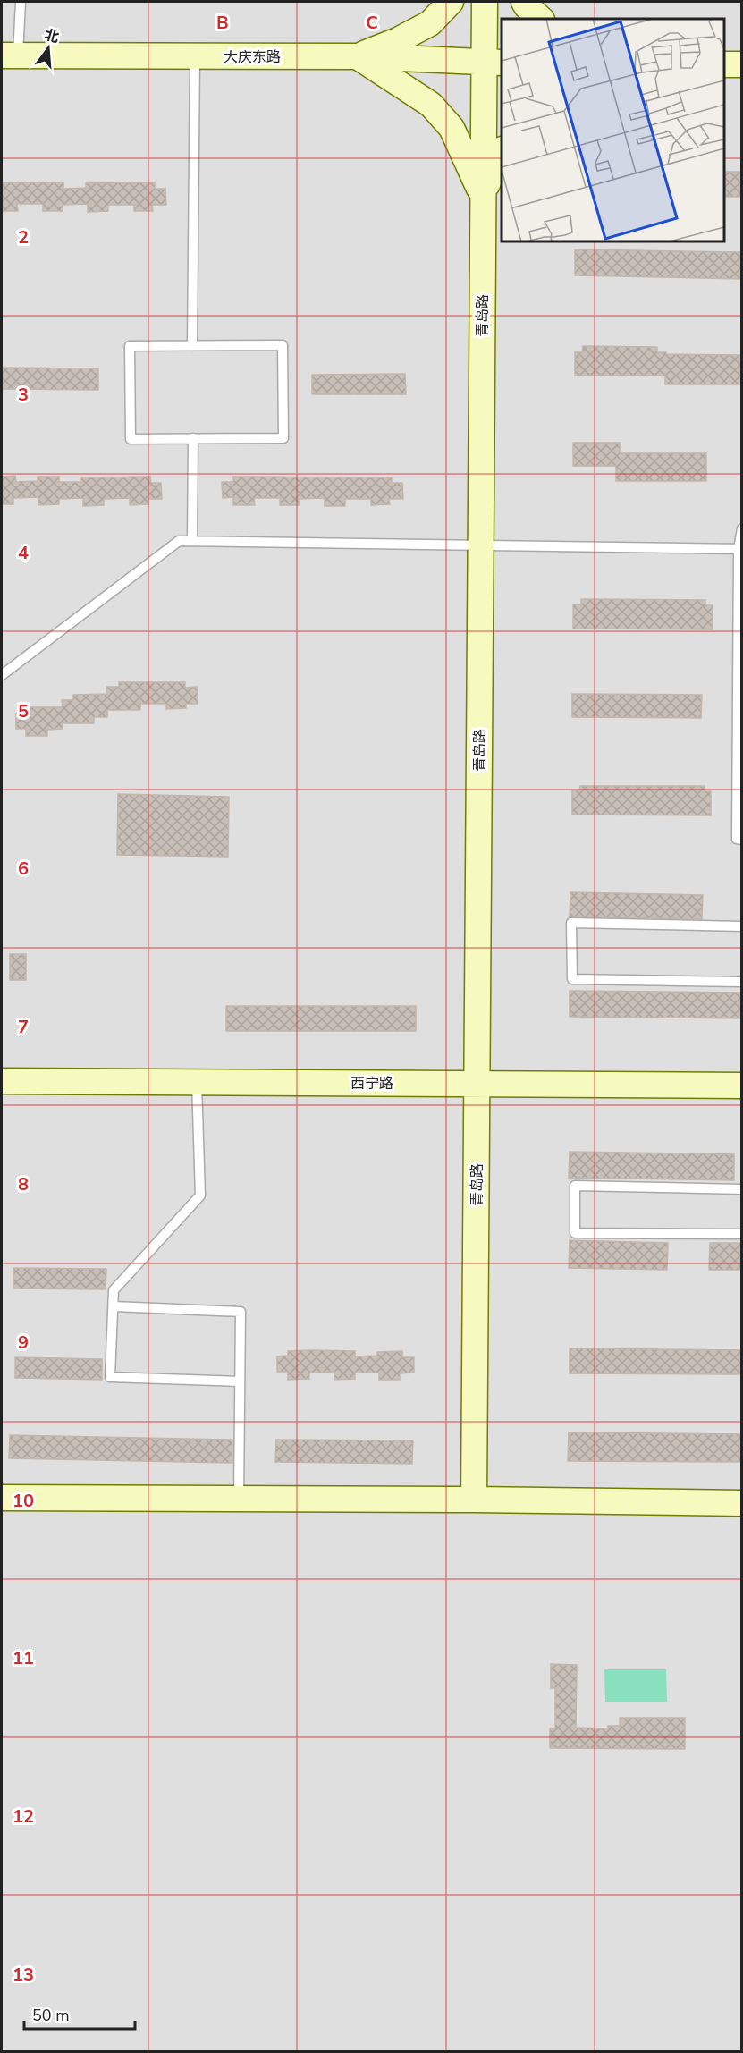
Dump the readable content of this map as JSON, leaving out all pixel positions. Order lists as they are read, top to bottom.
{
  "streets": {
    "street": ["大庆东路", "青岛路", "西宁路"]
  },
  "crossings": [
    ["大庆东路", "青岛路"],
    ["青岛路", "西宁路"]
  ],
  "scale_bar": "50 m",
  "north": "top",
  "grid": {
    "columns": ["B", "C"],
    "rows": [
      "2",
      "3",
      "4",
      "5",
      "6",
      "7",
      "8",
      "9",
      "10",
      "11",
      "12",
      "13"
    ]
  }
}
